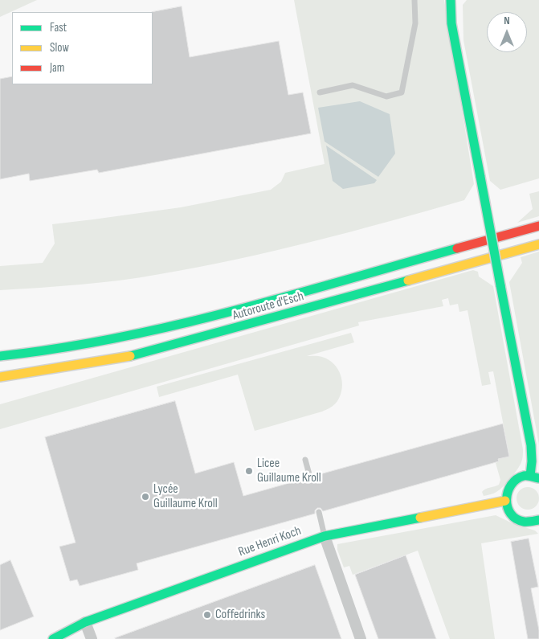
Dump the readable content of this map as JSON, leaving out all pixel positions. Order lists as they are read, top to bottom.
{
  "streets": {
    "main road": ["Autoroute d'Esch", "Rue Henri Koch"]
  },
  "places": ["Licee Guillaume Kroll", "Lycée Guillaume Kroll", "Coffedrinks"],
  "legend": ["Fast", "Slow", "Jam"],
  "north": "top"
}
